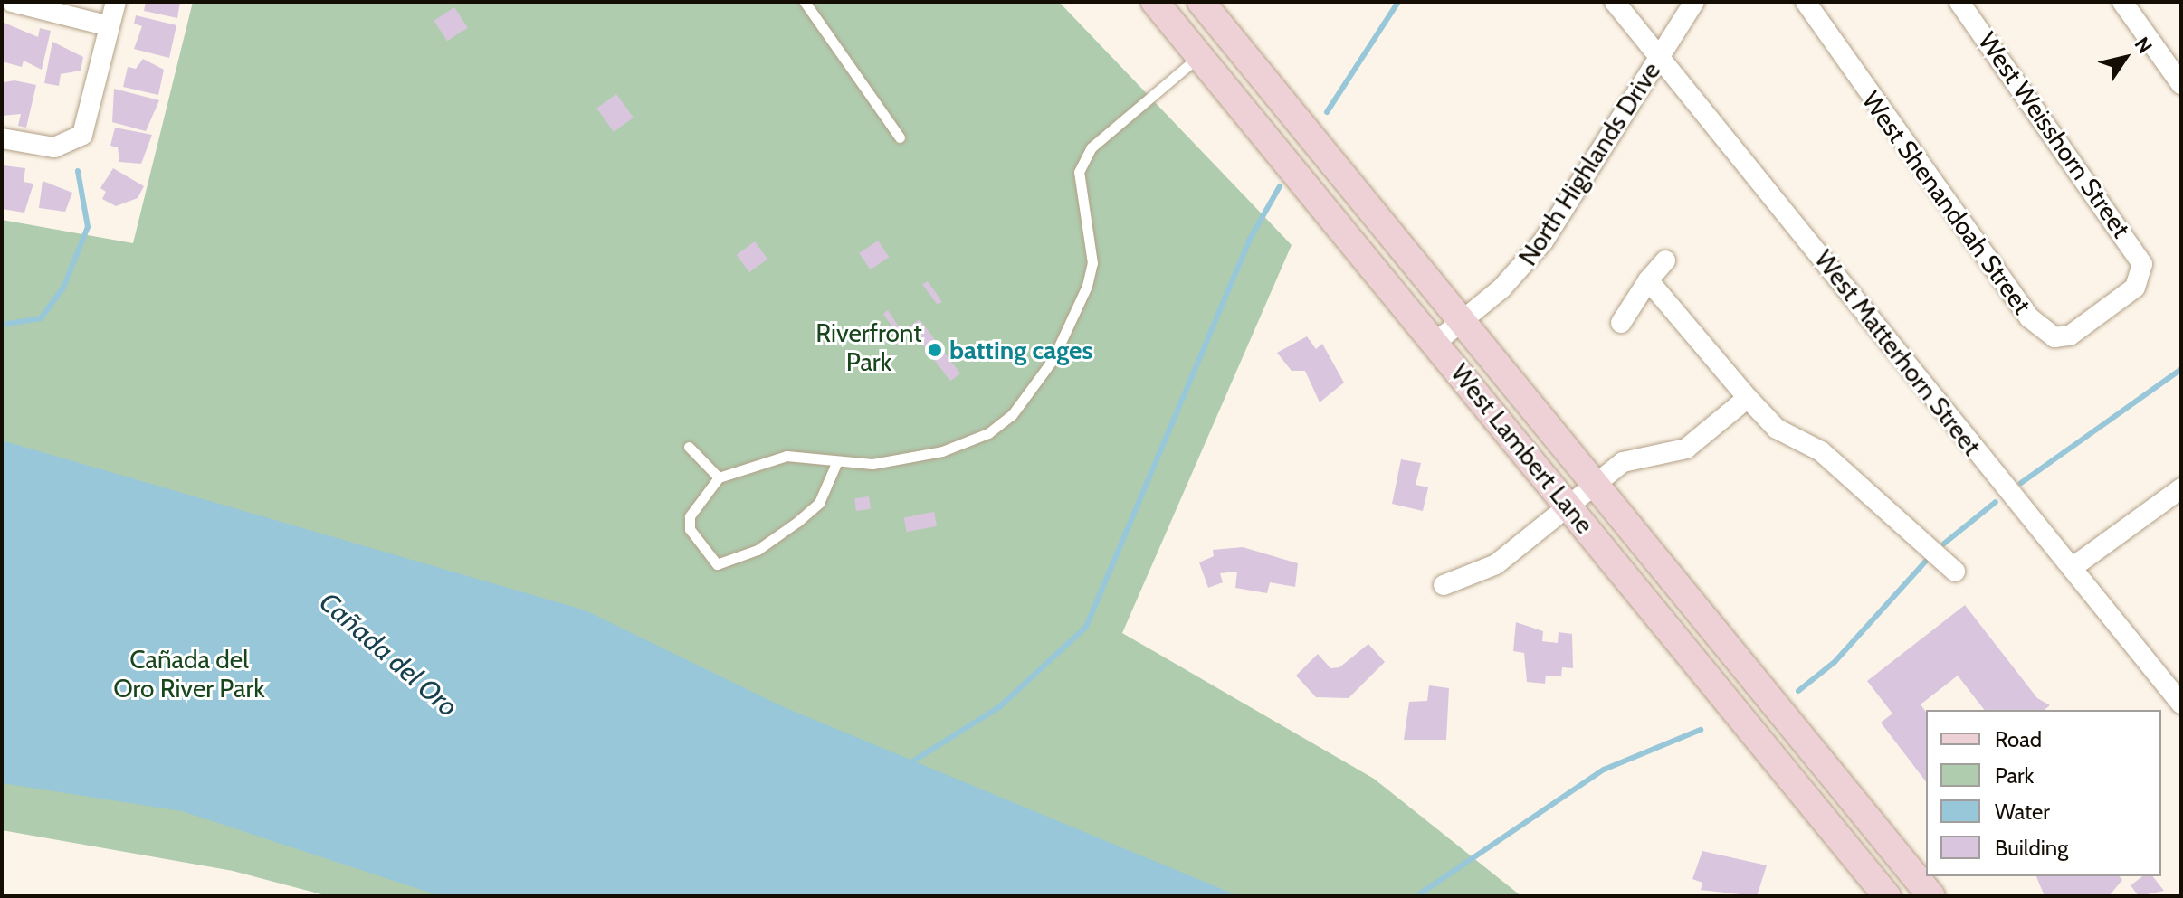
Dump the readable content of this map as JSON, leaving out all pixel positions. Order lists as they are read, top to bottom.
{
  "streets": {
    "main road": ["West Lambert Lane"],
    "street": [
      "West Weisshorn Street",
      "North Highlands Drive",
      "West Shenandoah Street",
      "West Matterhorn Street"
    ]
  },
  "crossings": [
    ["West Weisshorn Street", "West Shenandoah Street"],
    ["North Highlands Drive", "West Matterhorn Street"],
    ["North Highlands Drive", "West Lambert Lane"]
  ],
  "water": ["Cañada del Oro"],
  "parks": ["Riverfront Park", "Cañada del Oro River Park"],
  "places": ["batting cages"],
  "legend": [
    "Road",
    "Park",
    "Water",
    "Building"
  ],
  "north": "top right"
}
